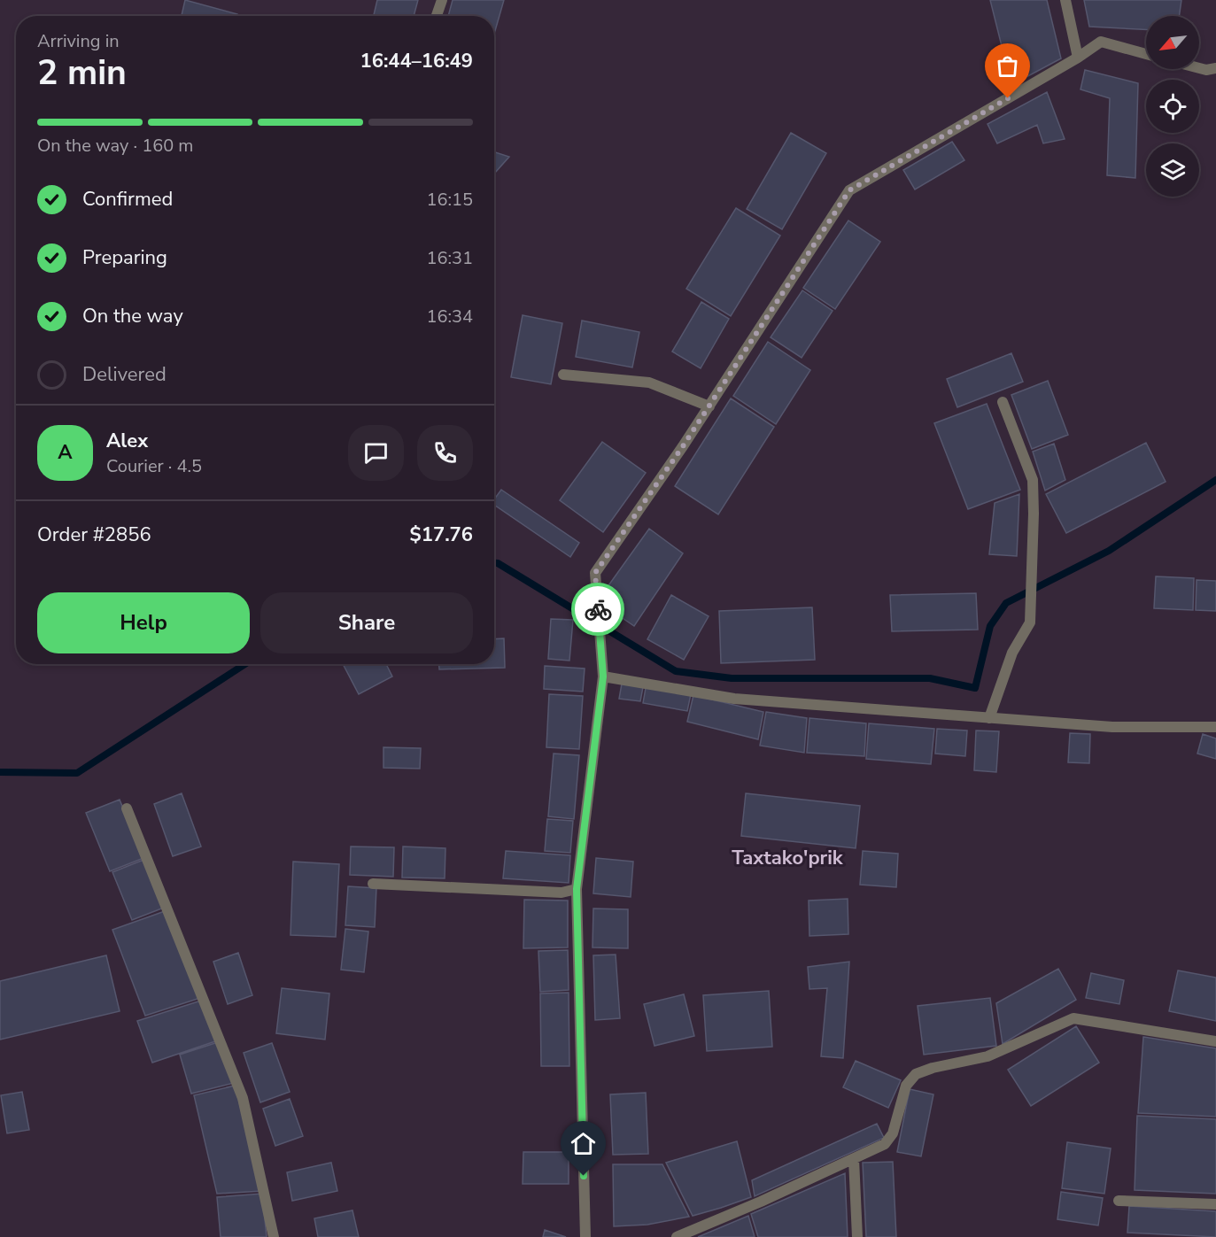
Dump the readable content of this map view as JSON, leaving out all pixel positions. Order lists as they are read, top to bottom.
{
  "districts": ["Taxtako'prik"],
  "north": "bottom left",
  "page": {
    "heading": ["2 min", "Arriving in", "16:44–16:49"],
    "panel": [
      "Alex",
      "Courier · 4.5",
      "Order #2856",
      "$17.76"
    ],
    "bar": "On the way · 160 m",
    "list": [
      ["Confirmed", "16:15"],
      ["Preparing", "16:31"],
      ["On the way", "16:34"],
      "Delivered"
    ],
    "round": "A",
    "buttons": ["Help", "Share"]
  }
}
